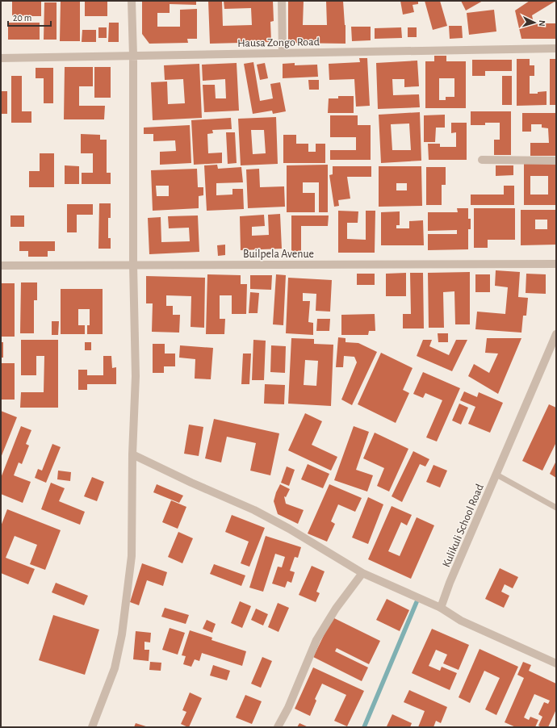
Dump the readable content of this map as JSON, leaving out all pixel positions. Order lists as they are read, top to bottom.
{
  "streets": {
    "street": ["Hausa Zongo Road", "Builpela Avenue", "Kulikuli School Road"]
  },
  "scale_bar": "20 m",
  "north": "right"
}
